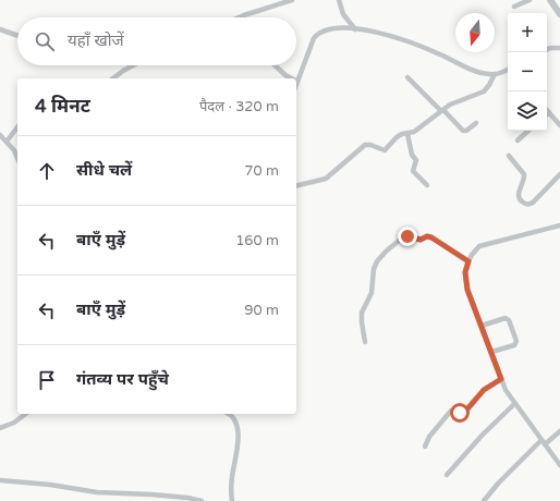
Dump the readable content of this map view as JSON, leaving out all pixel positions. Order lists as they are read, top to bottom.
{
  "north": "bottom",
  "page": {
    "map_buttons": ["+", "−"],
    "search": "यहाँ खोजें",
    "heading": ["4 मिनट", "पैदल · 320 m"],
    "list": [
      ["सीधे चलें", "70 m"],
      ["बाएँ मुड़ें", "160 m"],
      ["बाएँ मुड़ें", "90 m"],
      "गंतव्य पर पहुँचे"
    ]
  }
}
